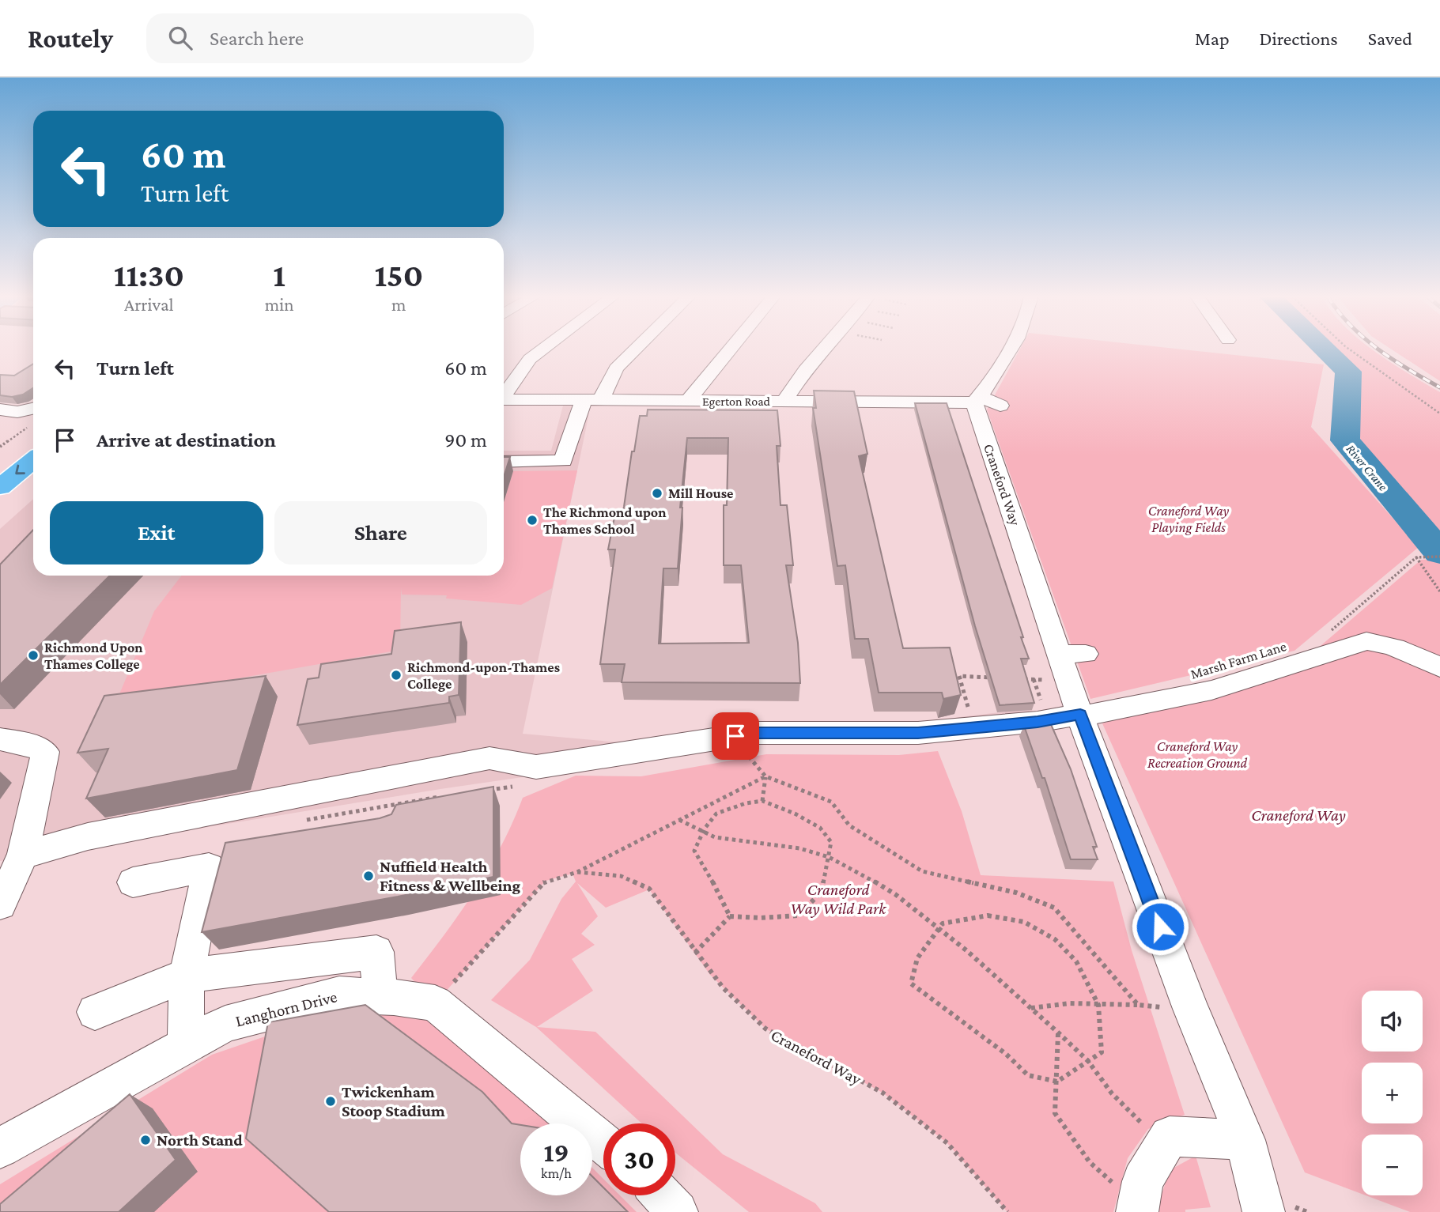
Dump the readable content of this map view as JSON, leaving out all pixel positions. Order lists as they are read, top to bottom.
{
  "streets": {
    "street": ["Egerton Road", "Craneford Way", "Langhorn Drive"]
  },
  "crossings": [
    ["Egerton Road", "Craneford Way"]
  ],
  "water": ["River Crane"],
  "parks": [
    "Craneford Way Playing Fields",
    "Craneford Way Recreation Ground",
    "Craneford Way",
    "Craneford Way Wild Park"
  ],
  "places": [
    "Mill House",
    "The Richmond upon Thames School",
    "Richmond Upon Thames College",
    "Richmond-upon-Thames College",
    "Nuffield Health Fitness & Wellbeing",
    "Twickenham Stoop Stadium",
    "North Stand"
  ],
  "page": {
    "header": "Routely",
    "search": "Search here",
    "nav": ["Map", "Directions", "Saved"],
    "turn": ["60 m", "Turn left"],
    "eta": [
      "11:30",
      "Arrival",
      "1",
      "min",
      "150",
      "m"
    ],
    "list": [
      {
        "name": "Turn left",
        "value": "60 m"
      },
      {
        "name": "Arrive at destination",
        "value": "90 m"
      }
    ],
    "buttons": ["Exit", "Share"],
    "map_buttons": ["+", "−"],
    "speed": "19 km/h",
    "limit": "30"
  }
}
